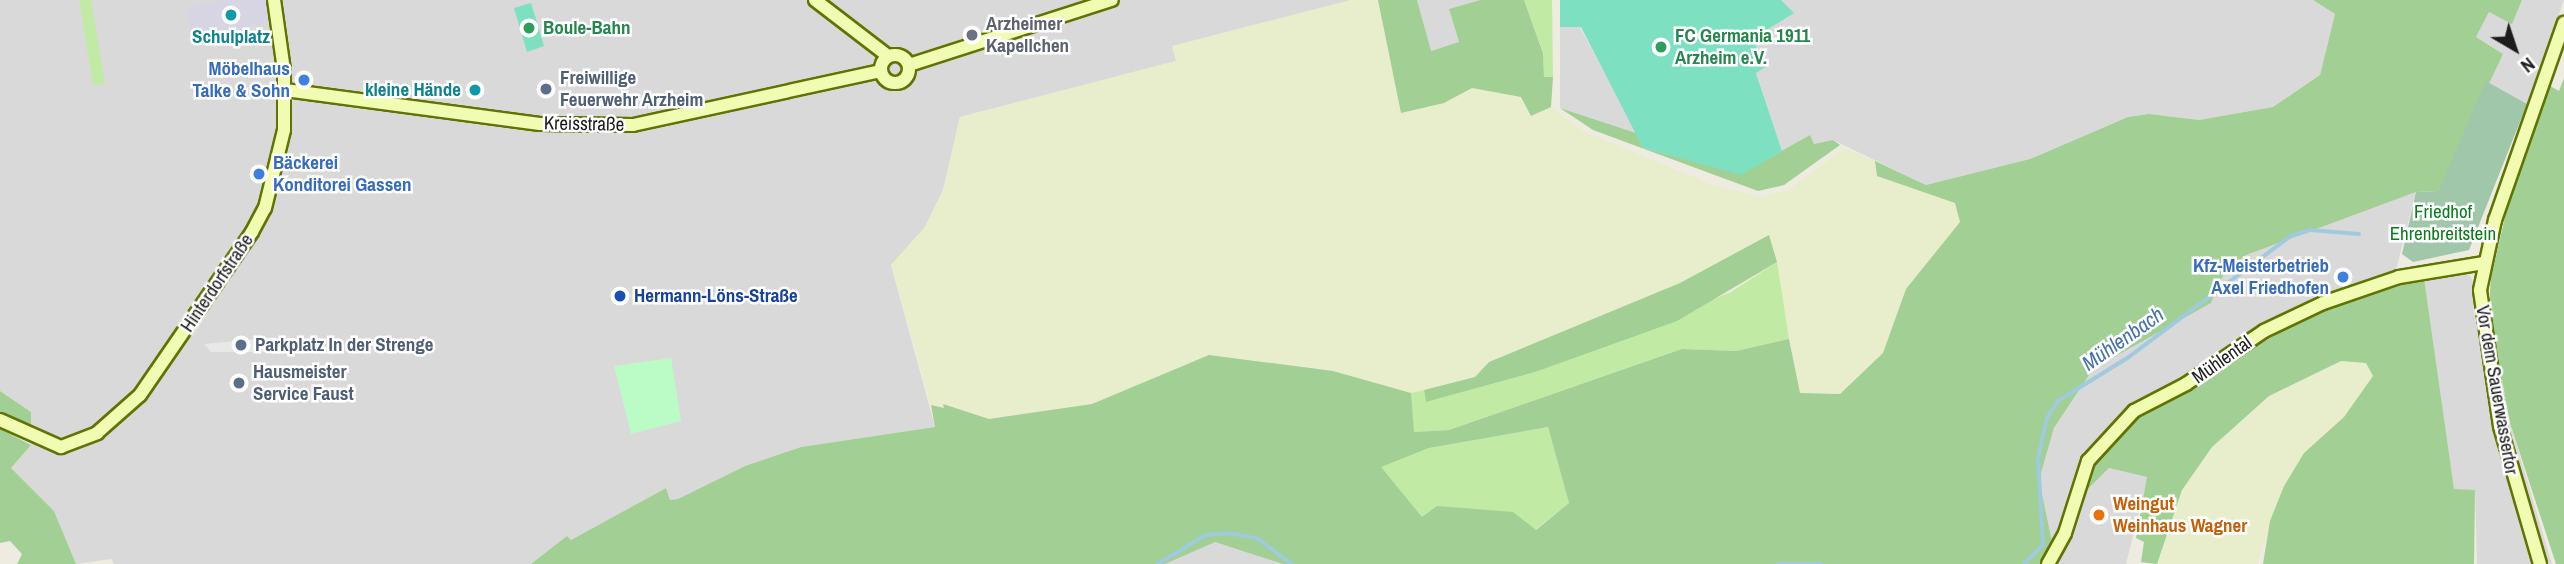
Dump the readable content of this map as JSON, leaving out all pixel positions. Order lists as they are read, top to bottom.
{
  "streets": {
    "street": [
      "Kreisstraße",
      "Hinterdorfstraße",
      "Mühlental",
      "Vor dem Sauerwassertor"
    ]
  },
  "crossings": [
    ["Kreisstraße", "Hinterdorfstraße"],
    ["Mühlental", "Vor dem Sauerwassertor"]
  ],
  "water": ["Mühlenbach"],
  "parks": ["Friedhof Ehrenbreitstein"],
  "places": [
    "Schulplatz",
    "Boule-Bahn",
    "Arzheimer Kapellchen",
    "FC Germania 1911 Arzheim e.V.",
    "Möbelhaus Talke & Sohn",
    "Freiwillige Feuerwehr Arzheim",
    "kleine Hände",
    "Bäckerei Konditorei Gassen",
    "Kfz-Meisterbetrieb Axel Friedhofen",
    "Hermann-Löns-Straße",
    "Parkplatz In der Strenge",
    "Hausmeister Service Faust",
    "Weingut Weinhaus Wagner"
  ],
  "north": "bottom right"
}
